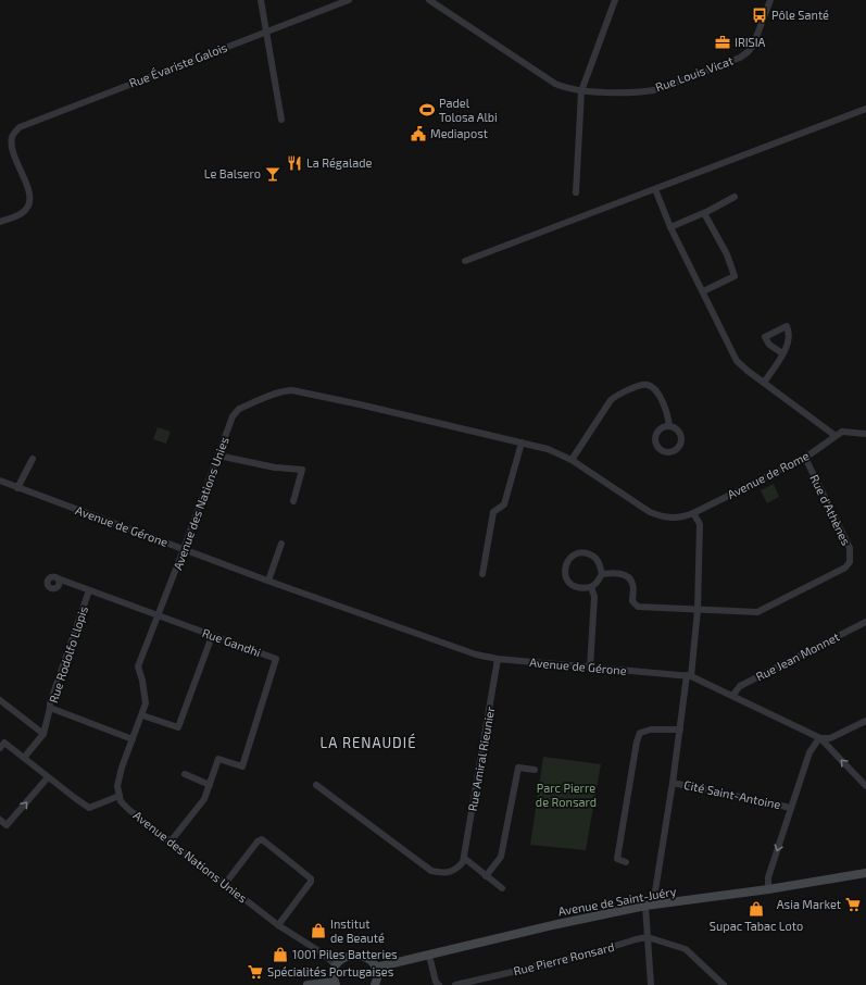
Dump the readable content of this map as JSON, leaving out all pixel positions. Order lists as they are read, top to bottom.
{
  "streets": {
    "main road": ["Avenue de Saint-Juéry"],
    "street": [
      "Rue Évariste Galois",
      "Rue Louis Vicat",
      "Avenue de Rome",
      "Avenue des Nations Unies",
      "Rue d'Athènes",
      "Avenue de Gérone",
      "Rue Gandhi",
      "Rue Rodolfo Llopis",
      "Rue Jean Monnet",
      "Rue Amiral Rieunier",
      "Cité Saint-Antoine",
      "Rue Pierre Ronsard"
    ]
  },
  "crossings": [
    ["Avenue de Rome", "Avenue des Nations Unies"],
    ["Avenue de Rome", "Rue d'Athènes"],
    ["Avenue de Rome", "Cité Saint-Antoine"],
    ["Avenue des Nations Unies", "Avenue de Gérone"],
    ["Avenue des Nations Unies", "Rue Gandhi"],
    ["Avenue des Nations Unies", "Rue Rodolfo Llopis"],
    ["Avenue des Nations Unies", "Cité Saint-Antoine"],
    ["Rue d'Athènes", "Cité Saint-Antoine"],
    ["Avenue de Gérone", "Rue Jean Monnet"],
    ["Avenue de Gérone", "Rue Amiral Rieunier"],
    ["Avenue de Gérone", "Cité Saint-Antoine"],
    ["Rue Gandhi", "Rue Rodolfo Llopis"],
    ["Cité Saint-Antoine", "Avenue de Saint-Juéry"],
    ["Cité Saint-Antoine", "Rue Pierre Ronsard"]
  ],
  "districts": ["LA RENAUDIÉ"],
  "parks": ["Parc Pierre de Ronsard"],
  "places": {
    "bus stop": ["Pôle Santé"],
    "office": ["IRISIA"],
    "sports": ["Padel Tolosa Albi"],
    "public building": ["Mediapost"],
    "restaurant": ["La Régalade"],
    "bar": ["Le Balsero"],
    "supermarket": ["Asia Market", "Spécialités Portugaises"],
    "shop": ["Supac Tabac Loto", "Institut de Beauté", "1001 Piles Batteries"]
  }
}
